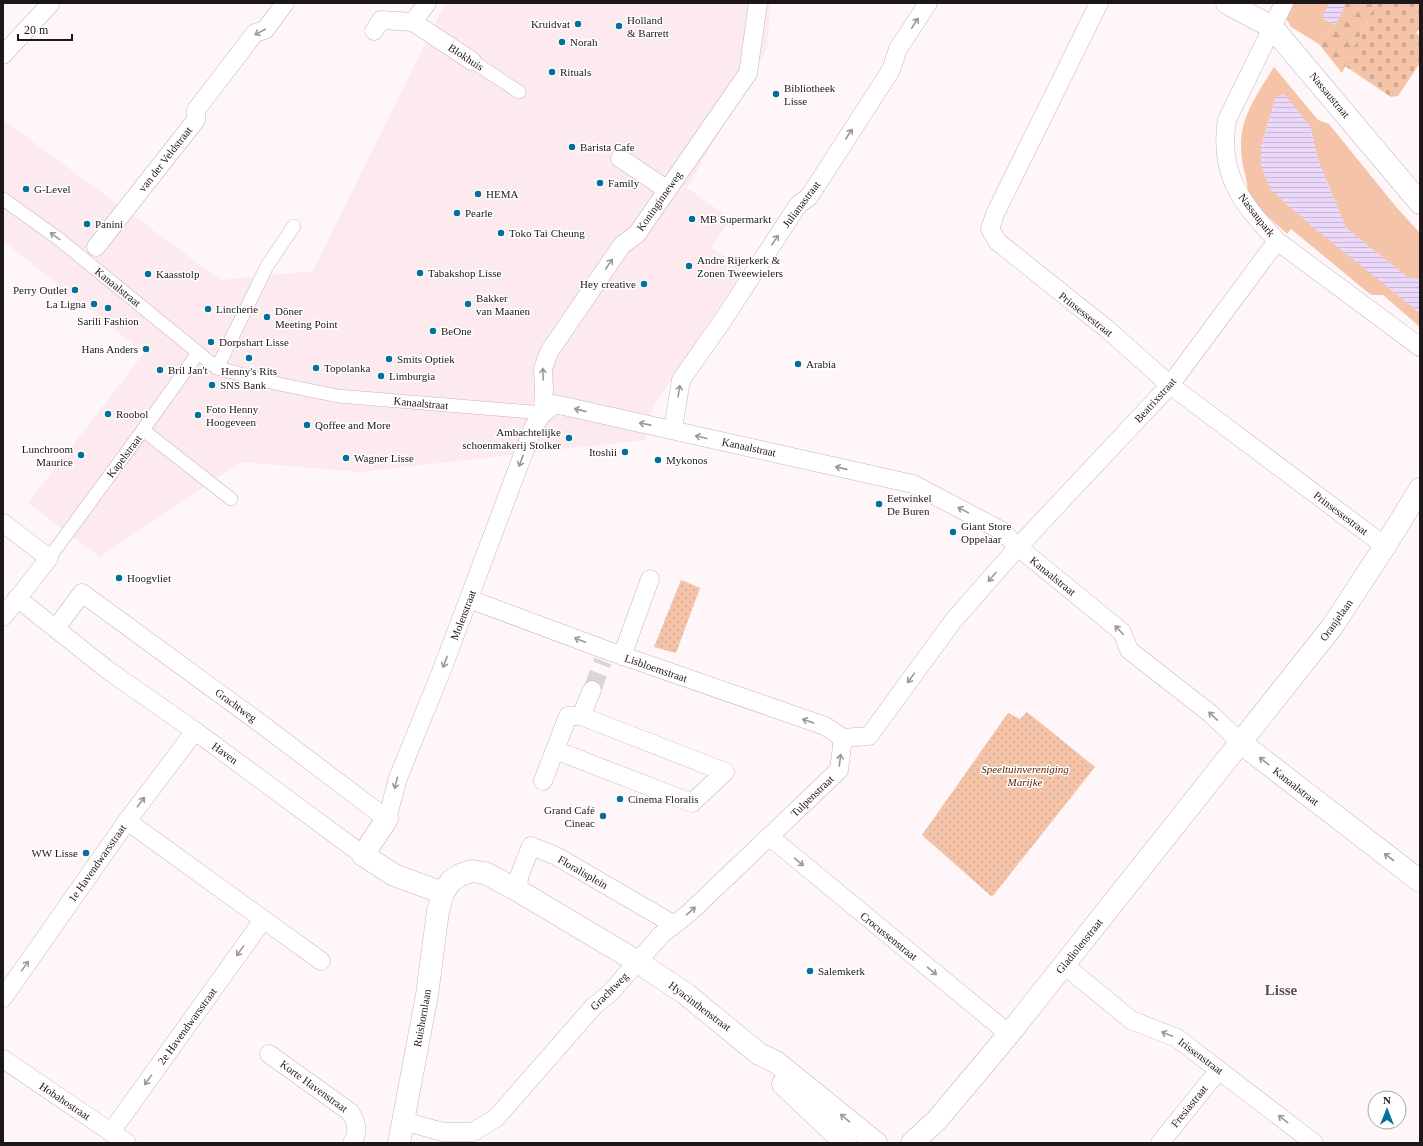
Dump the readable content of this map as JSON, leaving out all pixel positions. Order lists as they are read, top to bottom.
{
  "streets": {
    "main road": [
      "Nassaustraat",
      "Kanaalstraat",
      "Oranjelaan",
      "Grachtweg",
      "Haven",
      "Gladiolenstraat",
      "Hyacinthenstraat",
      "Ruishornlaan"
    ],
    "street": [
      "Blokhuis",
      "van der Veldstraat",
      "Koninginneweg",
      "Julianastraat",
      "Nassaupark",
      "Prinsessestraat",
      "Beatrixstraat",
      "Kapelstraat",
      "Molenstraat",
      "Lisbloemstraat",
      "Tulpenstraat",
      "1e Havendwarsstraat",
      "Floralisplein",
      "Crocussenstraat",
      "2e Havendwarsstraat",
      "Irissenstraat",
      "Korte Havenstraat",
      "Hobahostraat",
      "Fresiastraat"
    ]
  },
  "crossings": [
    ["Nassaustraat", "Nassaupark"],
    ["van der Veldstraat", "Kanaalstraat"],
    ["Koninginneweg", "Kanaalstraat"],
    ["Koninginneweg", "Molenstraat"],
    ["Julianastraat", "Kanaalstraat"],
    ["Nassaupark", "Beatrixstraat"],
    ["Kanaalstraat", "Beatrixstraat"],
    ["Kanaalstraat", "Kapelstraat"],
    ["Kanaalstraat", "Molenstraat"],
    ["Kanaalstraat", "Oranjelaan"],
    ["Kanaalstraat", "Gladiolenstraat"],
    ["Prinsessestraat", "Beatrixstraat"],
    ["Prinsessestraat", "Oranjelaan"],
    ["Molenstraat", "Lisbloemstraat"],
    ["Molenstraat", "Grachtweg"],
    ["Oranjelaan", "Gladiolenstraat"],
    ["Lisbloemstraat", "Tulpenstraat"],
    ["Grachtweg", "Haven"],
    ["Grachtweg", "Tulpenstraat"],
    ["Grachtweg", "Floralisplein"],
    ["Grachtweg", "Hyacinthenstraat"],
    ["Grachtweg", "Ruishornlaan"],
    ["Haven", "1e Havendwarsstraat"],
    ["Haven", "Ruishornlaan"],
    ["Tulpenstraat", "Floralisplein"],
    ["Tulpenstraat", "Crocussenstraat"],
    ["Tulpenstraat", "Hyacinthenstraat"],
    ["Crocussenstraat", "Gladiolenstraat"],
    ["Gladiolenstraat", "Irissenstraat"],
    ["2e Havendwarsstraat", "Hobahostraat"],
    ["Irissenstraat", "Fresiastraat"]
  ],
  "one_way": [
    "Koninginneweg",
    "Julianastraat",
    "Kanaalstraat",
    "Lisbloemstraat",
    "Tulpenstraat",
    "1e Havendwarsstraat",
    "Crocussenstraat",
    "2e Havendwarsstraat",
    "Irissenstraat"
  ],
  "districts": ["Lisse"],
  "parks": ["Speeltuinvereniging Marijke"],
  "places": [
    "Kruidvat",
    "Holland & Barrett",
    "Norah",
    "Rituals",
    "Bibliotheek Lisse",
    "Barista Cafe",
    "Family",
    "G-Level",
    "HEMA",
    "Pearle",
    "MB Supermarkt",
    "Panini",
    "Toko Tai Cheung",
    "Andre Rijerkerk & Zonen Tweewielers",
    "Tabakshop Lisse",
    "Kaasstolp",
    "Hey creative",
    "Perry Outlet",
    "La Ligna",
    "Bakker van Maanen",
    "Sarili Fashion",
    "Lincherie",
    "Döner Meeting Point",
    "BeOne",
    "Dorpshart Lisse",
    "Hans Anders",
    "Henny's Rits",
    "Smits Optiek",
    "Arabia",
    "Topolanka",
    "Bril Jan't",
    "Limburgia",
    "SNS Bank",
    "Roobol",
    "Foto Henny Hoogeveen",
    "Qoffee and More",
    "Ambachtelijke schoenmakerij Stolker",
    "Itoshii",
    "Lunchroom Maurice",
    "Wagner Lisse",
    "Mykonos",
    "Eetwinkel De Buren",
    "Giant Store Oppelaar",
    "Hoogvliet",
    "Cinema Floralis",
    "Grand Café Cineac",
    "WW Lisse",
    "Salemkerk"
  ],
  "scale_bar": "20 m",
  "north": "top"
}
